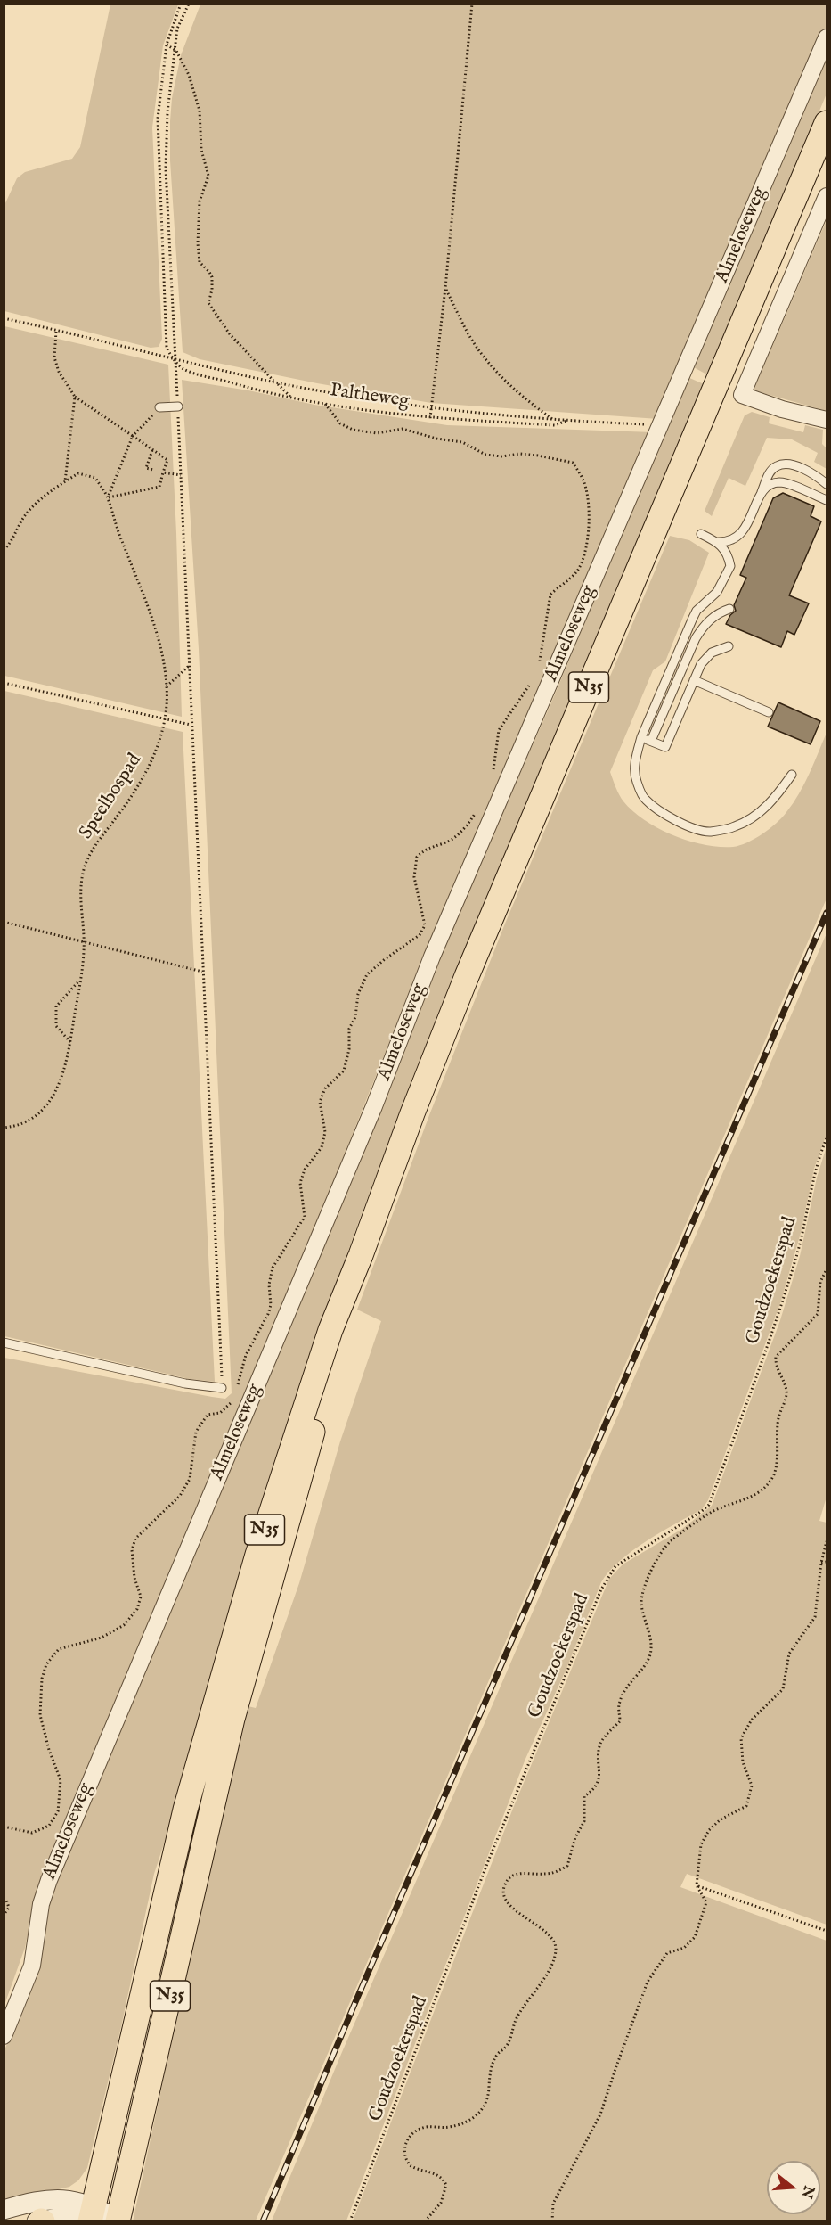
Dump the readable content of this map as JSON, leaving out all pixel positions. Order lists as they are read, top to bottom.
{
  "streets": {
    "main road": ["Almeloseweg", "N35"],
    "path": ["Paltheweg", "Speelbospad", "Goudzoekerspad"]
  },
  "crossings": [
    ["Almeloseweg", "Paltheweg"],
    ["Almeloseweg", "N35"]
  ],
  "north": "right"
}
